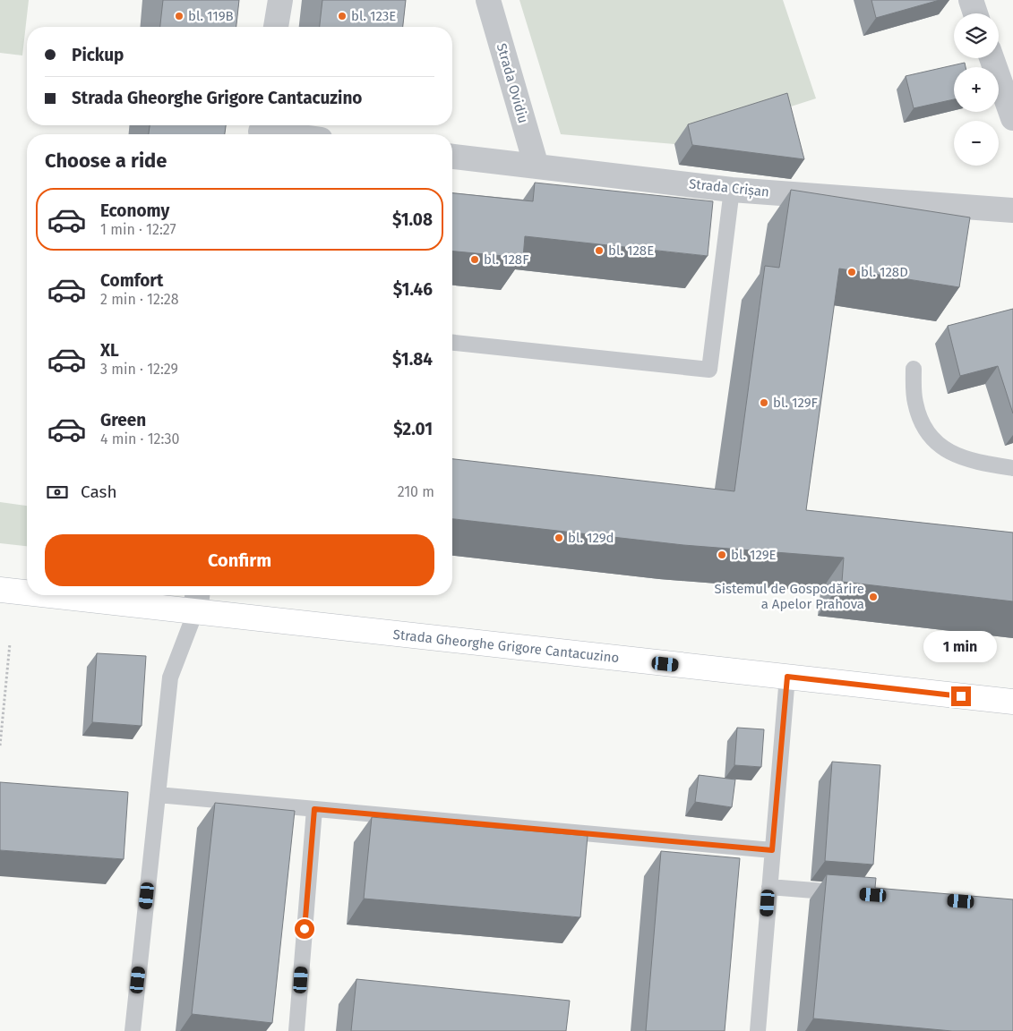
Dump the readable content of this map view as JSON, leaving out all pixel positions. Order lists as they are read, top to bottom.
{
  "streets": {
    "main road": ["Strada Gheorghe Grigore Cantacuzino"],
    "street": ["Strada Ovidiu", "Strada Crișan"]
  },
  "crossings": [
    ["Strada Ovidiu", "Strada Crișan"]
  ],
  "places": [
    "bl. 119B",
    "bl. 123E",
    "bl. 128E",
    "bl. 128F",
    "bl. 128D",
    "bl. 129F",
    "bl. 129d",
    "bl. 129E",
    "Sistemul de Gospodărire a Apelor Prahova"
  ],
  "page": {
    "map_buttons": ["+", "−"],
    "banner": ["Pickup", "Strada Gheorghe Grigore Cantacuzino"],
    "heading": "Choose a ride",
    "list": [
      {
        "name": "Economy",
        "note": "1 min · 12:27",
        "value": "$1.08"
      },
      {
        "name": "Comfort",
        "note": "2 min · 12:28",
        "value": "$1.46"
      },
      {
        "name": "XL",
        "note": "3 min · 12:29",
        "value": "$1.84"
      },
      {
        "name": "Green",
        "note": "4 min · 12:30",
        "value": "$2.01"
      }
    ],
    "pay": ["Cash", "210 m"],
    "buttons": "Confirm",
    "bubble": "1 min"
  }
}
